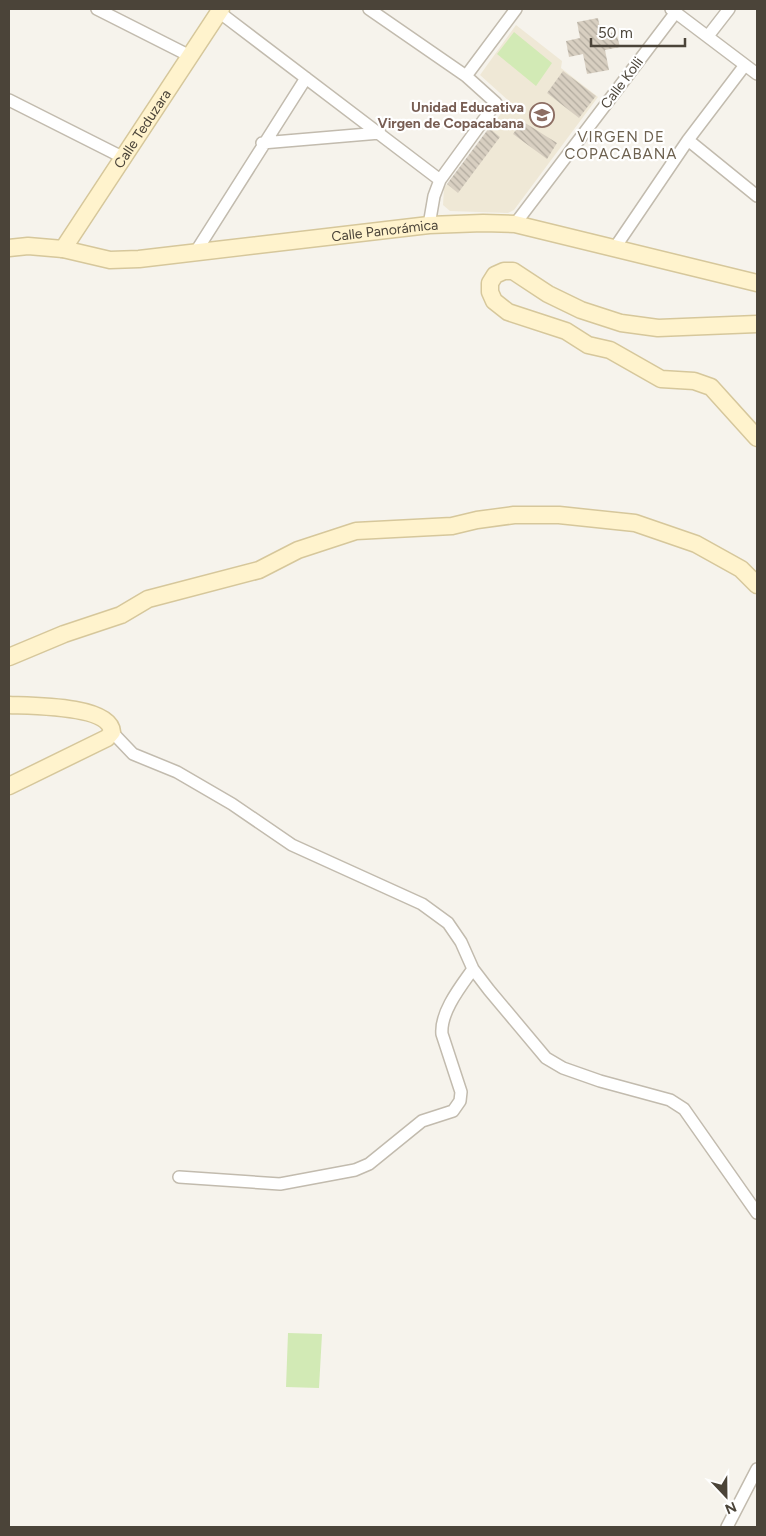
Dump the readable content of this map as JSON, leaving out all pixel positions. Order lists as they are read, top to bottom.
{
  "streets": {
    "street": ["Calle Kolli", "Calle Teduzara", "Calle Panorámica"]
  },
  "crossings": [
    ["Calle Kolli", "Calle Panorámica"],
    ["Calle Teduzara", "Calle Panorámica"]
  ],
  "districts": ["VIRGEN DE COPACABANA"],
  "places": {
    "school or university": ["Unidad Educativa Virgen de Copacabana"]
  },
  "scale_bar": "50 m",
  "north": "bottom"
}
